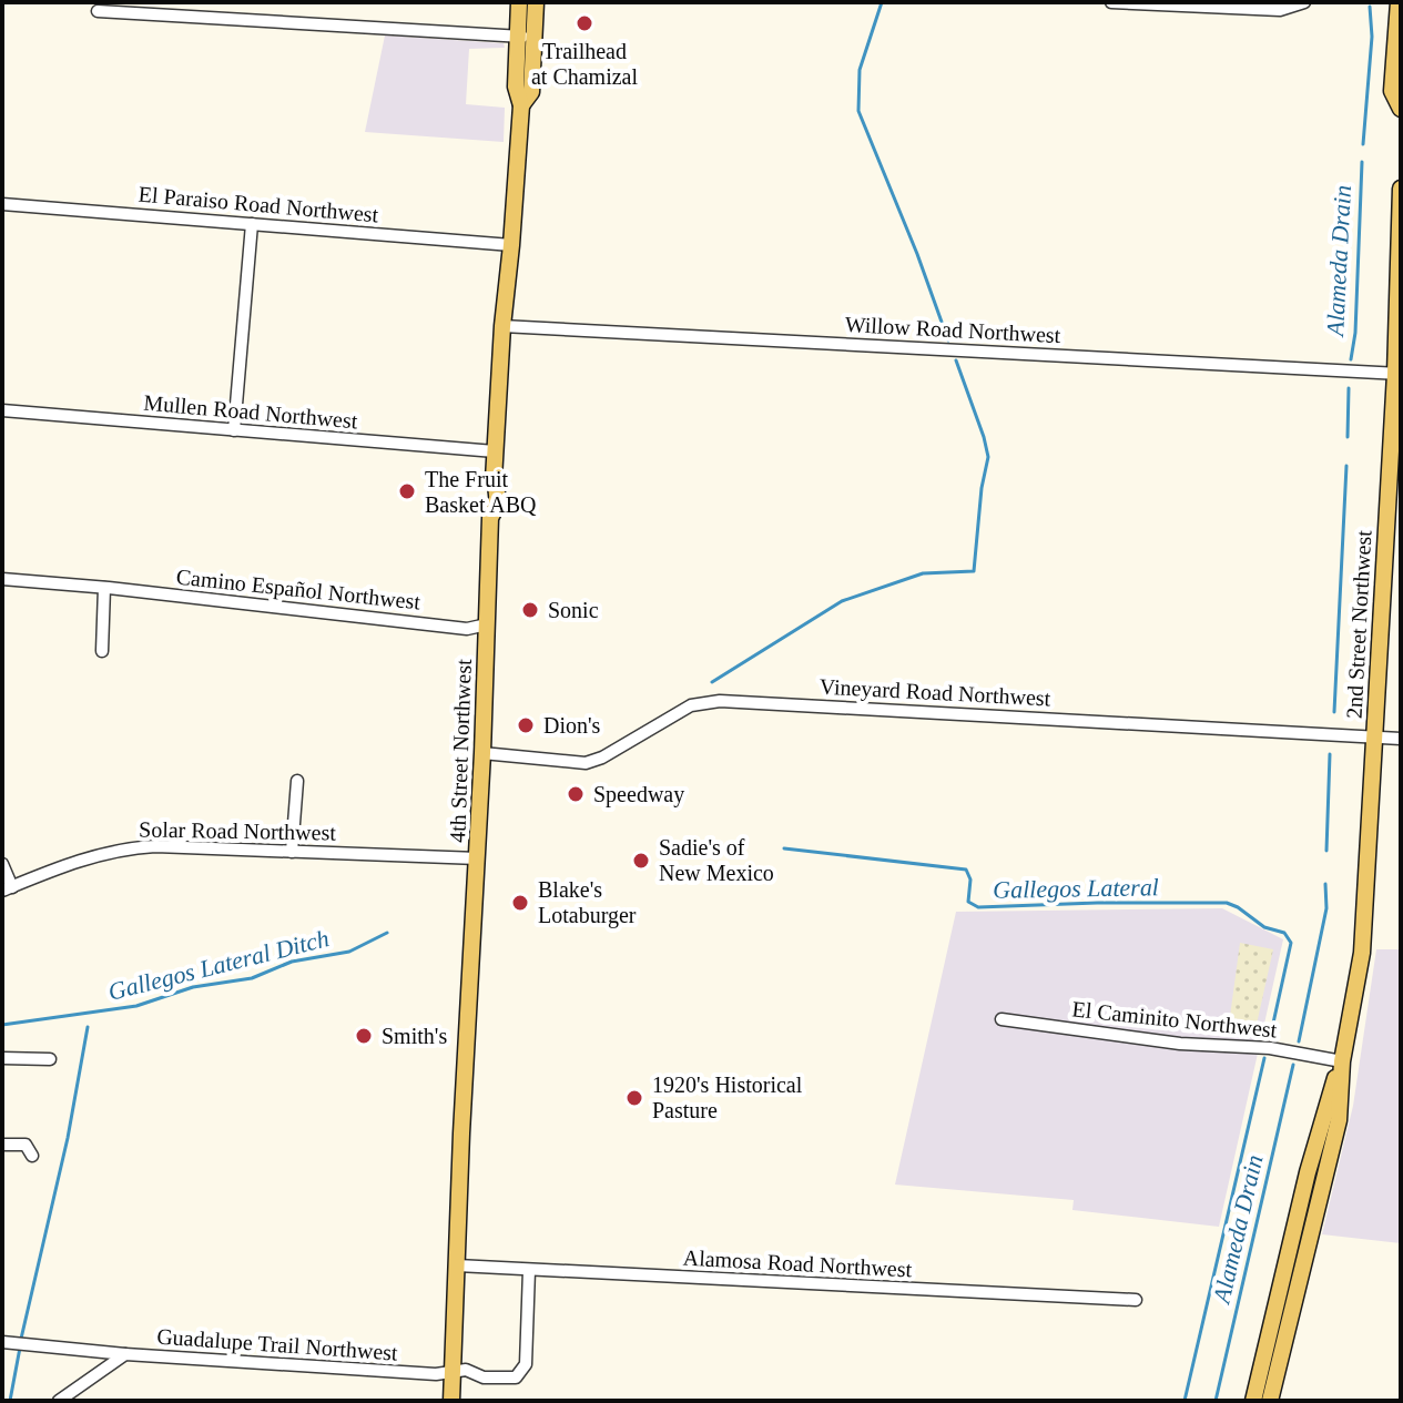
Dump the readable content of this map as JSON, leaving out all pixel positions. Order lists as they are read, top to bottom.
{
  "streets": {
    "main road": ["2nd Street Northwest", "4th Street Northwest"],
    "street": [
      "El Paraiso Road Northwest",
      "Willow Road Northwest",
      "Mullen Road Northwest",
      "Camino Español Northwest",
      "Vineyard Road Northwest",
      "Solar Road Northwest",
      "El Caminito Northwest",
      "Alamosa Road Northwest",
      "Guadalupe Trail Northwest"
    ]
  },
  "crossings": [
    ["Willow Road Northwest", "2nd Street Northwest"],
    ["Mullen Road Northwest", "4th Street Northwest"],
    ["Camino Español Northwest", "4th Street Northwest"],
    ["2nd Street Northwest", "Vineyard Road Northwest"],
    ["2nd Street Northwest", "El Caminito Northwest"],
    ["Vineyard Road Northwest", "4th Street Northwest"],
    ["4th Street Northwest", "Solar Road Northwest"],
    ["4th Street Northwest", "Alamosa Road Northwest"],
    ["4th Street Northwest", "Guadalupe Trail Northwest"],
    ["Alamosa Road Northwest", "Guadalupe Trail Northwest"]
  ],
  "water": ["Alameda Drain", "Gallegos Lateral", "Gallegos Lateral Ditch"],
  "places": [
    "Trailhead at Chamizal",
    "The Fruit Basket ABQ",
    "Sonic",
    "Dion's",
    "Speedway",
    "Sadie's of New Mexico",
    "Blake's Lotaburger",
    "Smith's",
    "1920's Historical Pasture"
  ]
}
